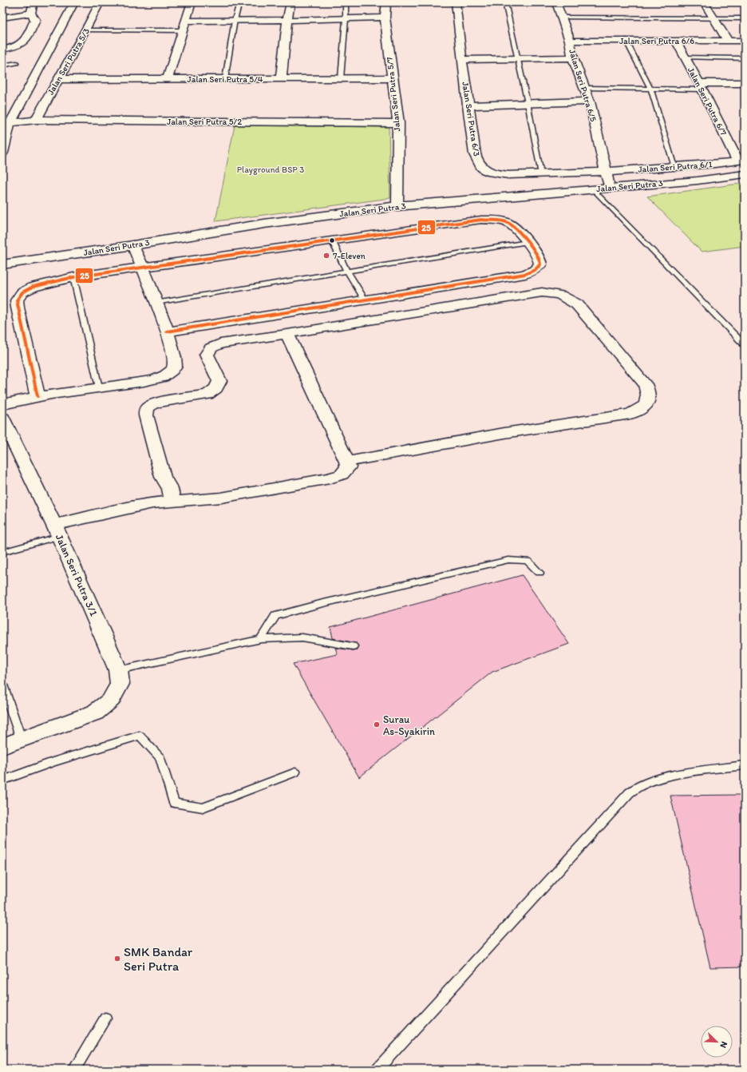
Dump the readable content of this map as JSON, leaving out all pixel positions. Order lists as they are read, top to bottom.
{
  "streets": {
    "street": [
      "Jalan Seri Putra 6/6",
      "Jalan Seri Putra 5/3",
      "Jalan Seri Putra 5/4",
      "Jalan Seri Putra 6/5",
      "Jalan Seri Putra 5/7",
      "Jalan Seri Putra 6/7",
      "Jalan Seri Putra 6/3",
      "Jalan Seri Putra 5/2",
      "Jalan Seri Putra 6/1",
      "Jalan Seri Putra 3",
      "Jalan Seri Putra 3/1"
    ]
  },
  "crossings": [
    ["Jalan Seri Putra 6/6", "Jalan Seri Putra 6/5"],
    ["Jalan Seri Putra 6/6", "Jalan Seri Putra 6/7"],
    ["Jalan Seri Putra 5/3", "Jalan Seri Putra 5/4"],
    ["Jalan Seri Putra 5/3", "Jalan Seri Putra 5/2"],
    ["Jalan Seri Putra 5/4", "Jalan Seri Putra 5/7"],
    ["Jalan Seri Putra 6/5", "Jalan Seri Putra 6/3"],
    ["Jalan Seri Putra 6/5", "Jalan Seri Putra 6/1"],
    ["Jalan Seri Putra 6/5", "Jalan Seri Putra 3"],
    ["Jalan Seri Putra 5/7", "Jalan Seri Putra 5/2"],
    ["Jalan Seri Putra 5/7", "Jalan Seri Putra 3"],
    ["Jalan Seri Putra 6/7", "Jalan Seri Putra 6/1"],
    ["Jalan Seri Putra 6/3", "Jalan Seri Putra 6/1"]
  ],
  "parks": ["Playground BSP 3"],
  "places": ["7-Eleven", "Surau As-Syakirin", "SMK Bandar Seri Putra"],
  "lines": ["transit line 25"],
  "north": "bottom right"
}
